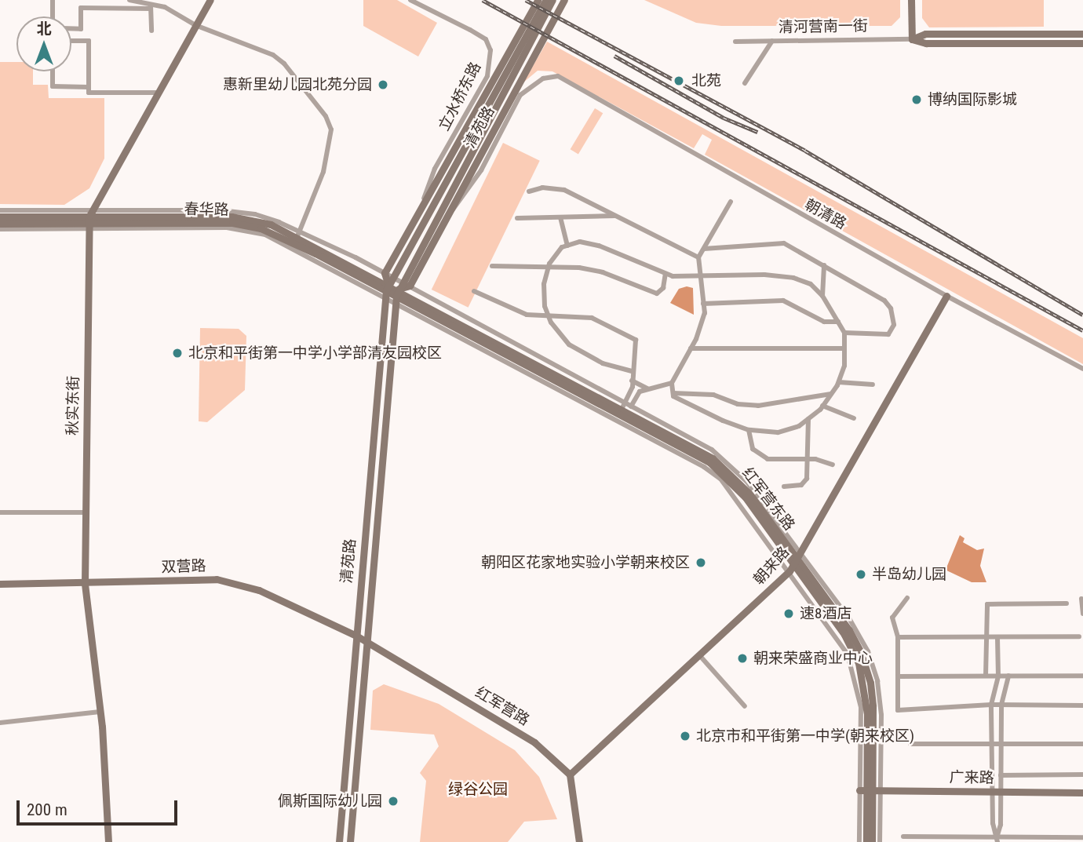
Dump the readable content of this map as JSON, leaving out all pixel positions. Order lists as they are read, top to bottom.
{
  "streets": {
    "street": [
      "清河营南一街",
      "立水桥东路",
      "清苑路",
      "春华路",
      "朝清路",
      "秋实东街",
      "红军营东路",
      "朝来路",
      "双营路",
      "红军营路",
      "广来路"
    ]
  },
  "crossings": [
    ["立水桥东路", "清苑路"],
    ["清苑路", "春华路"],
    ["清苑路", "朝清路"],
    ["清苑路", "红军营东路"],
    ["清苑路", "双营路"],
    ["清苑路", "红军营路"],
    ["春华路", "秋实东街"],
    ["春华路", "红军营东路"],
    ["朝清路", "朝来路"],
    ["秋实东街", "双营路"],
    ["红军营东路", "朝来路"],
    ["红军营东路", "广来路"],
    ["朝来路", "红军营路"],
    ["双营路", "红军营路"]
  ],
  "parks": ["绿谷公园"],
  "places": [
    "北苑",
    "惠新里幼儿园北苑分园",
    "博纳国际影城",
    "北京和平街第一中学小学部清友园校区",
    "朝阳区花家地实验小学朝来校区",
    "半岛幼儿园",
    "速8酒店",
    "朝来荣盛商业中心",
    "北京市和平街第一中学(朝来校区)",
    "佩斯国际幼儿园"
  ],
  "scale_bar": "200 m",
  "north": "top"
}
